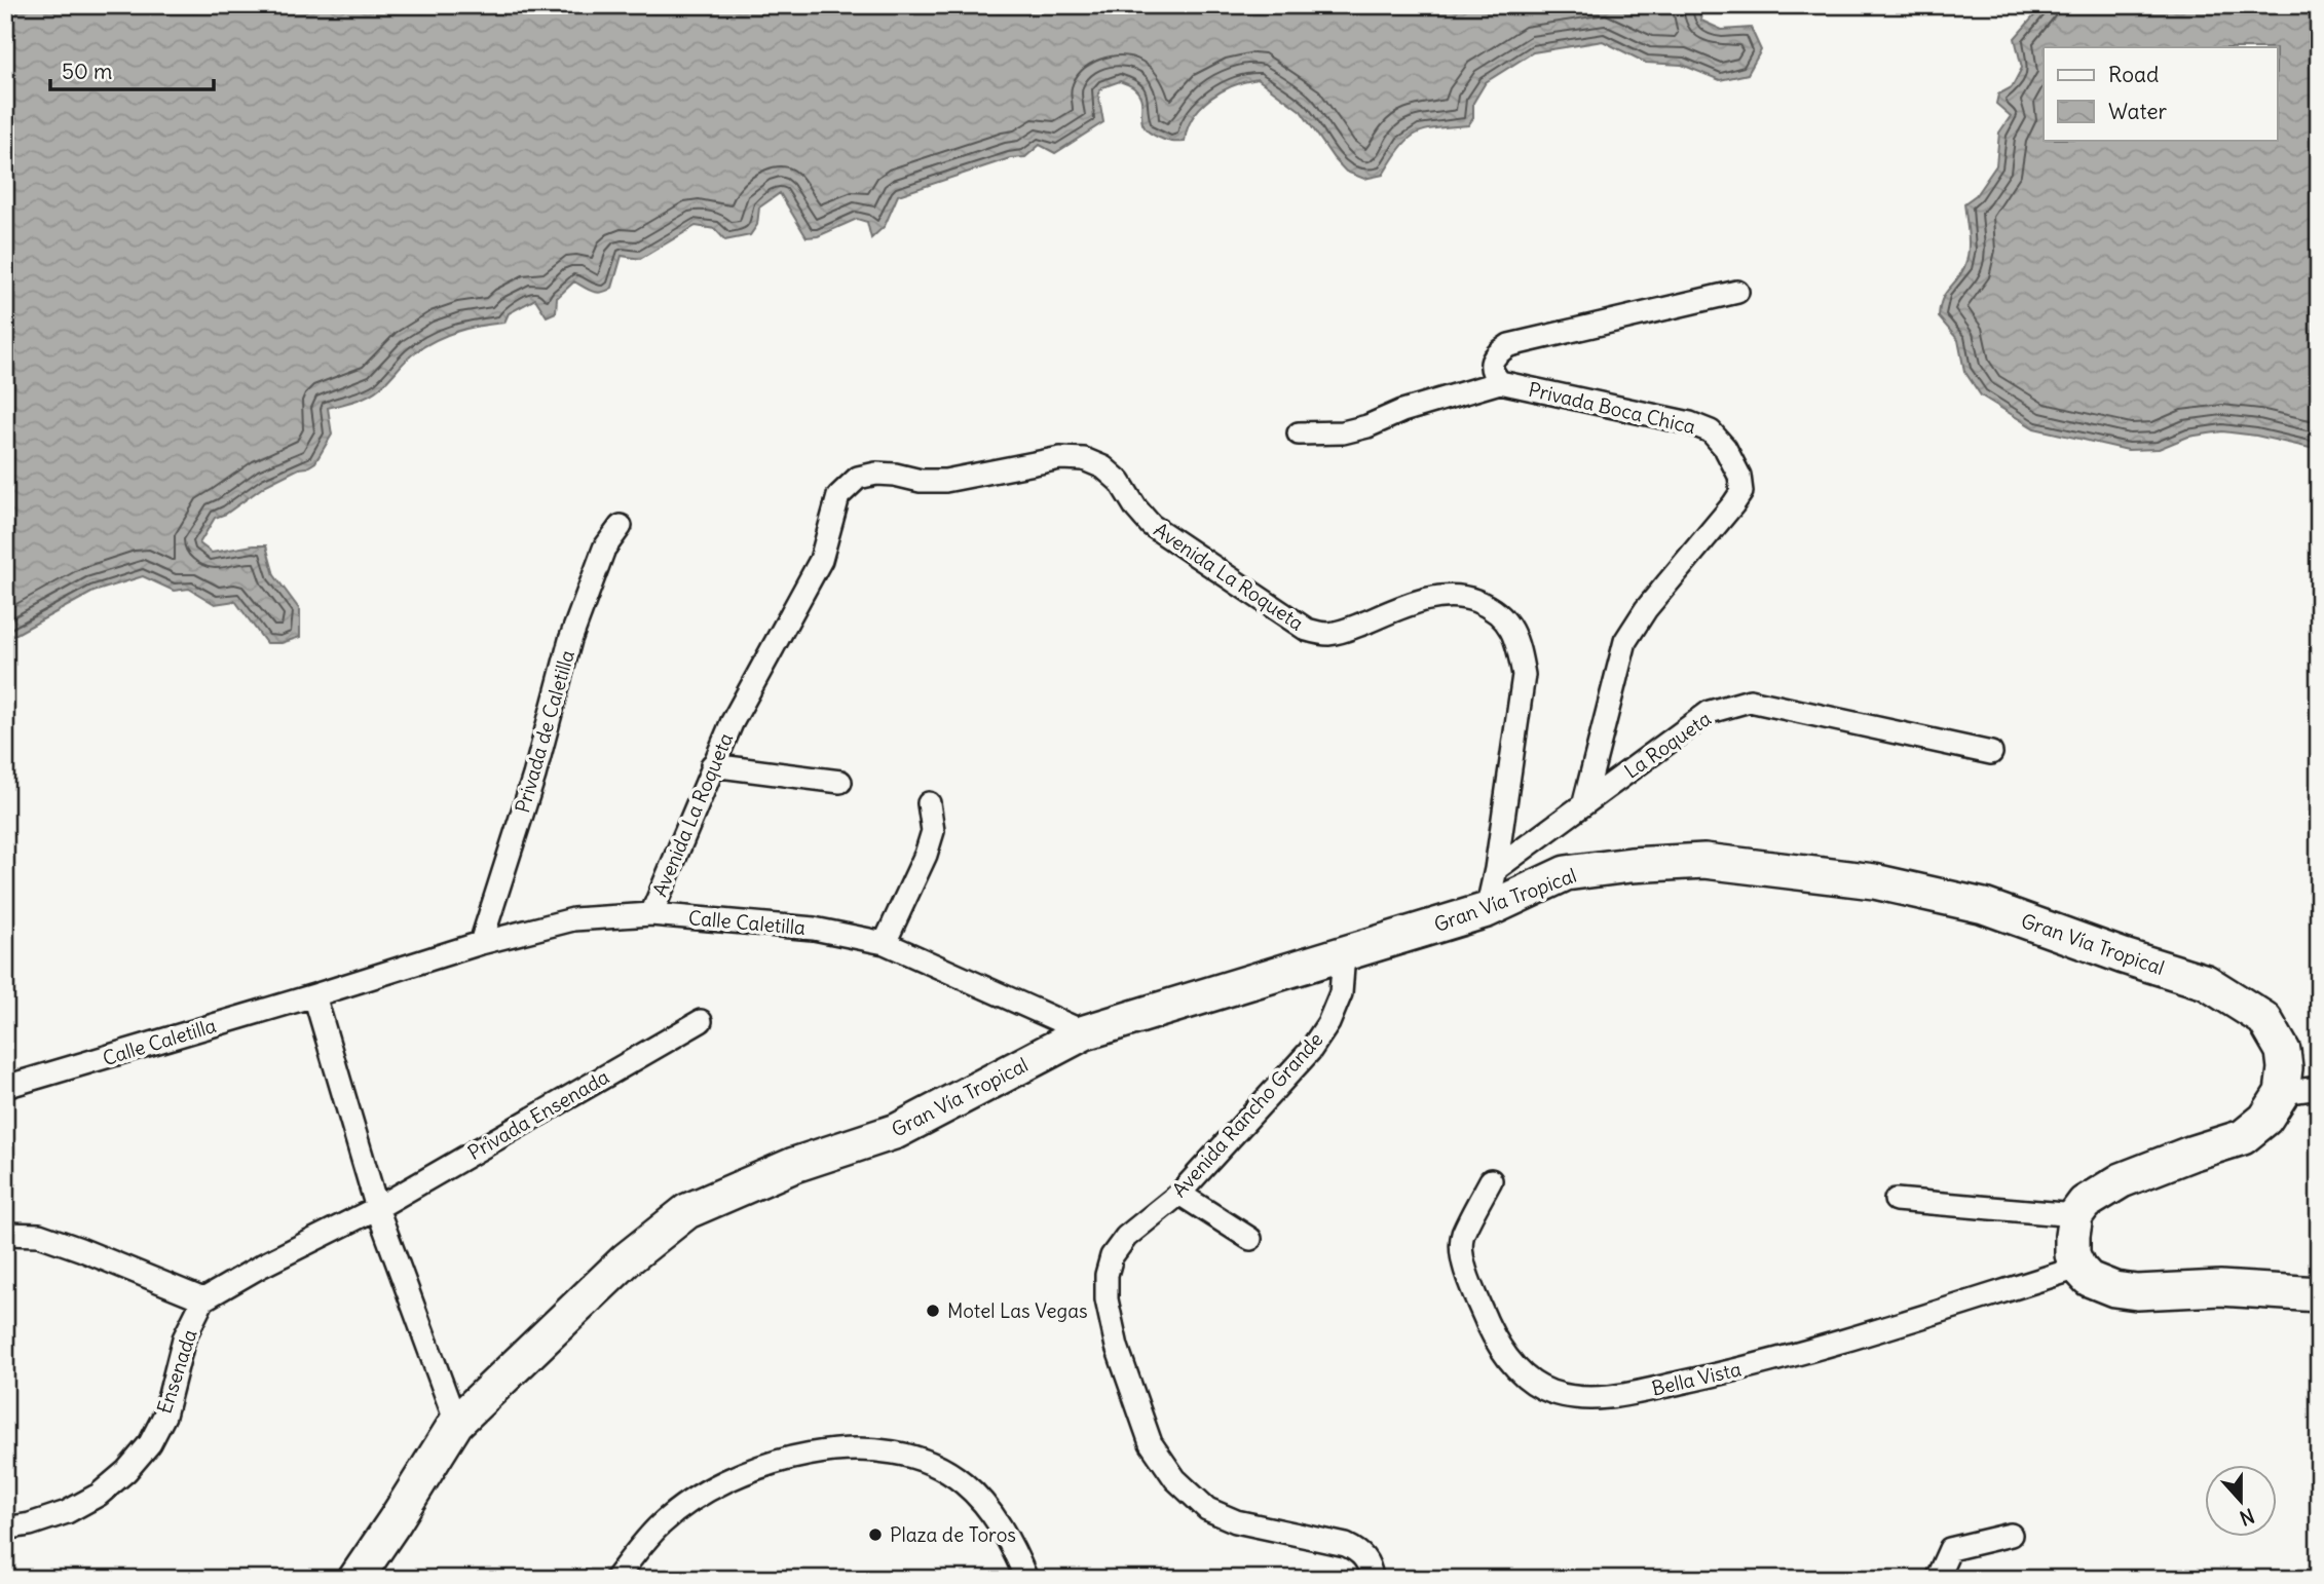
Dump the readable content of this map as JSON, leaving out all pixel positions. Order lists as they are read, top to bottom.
{
  "streets": {
    "main road": ["Gran Vía Tropical"],
    "street": [
      "Privada Boca Chica",
      "Avenida La Roqueta",
      "Privada de Caletilla",
      "La Roqueta",
      "Calle Caletilla",
      "Privada Ensenada",
      "Avenida Rancho Grande",
      "Ensenada",
      "Bella Vista"
    ]
  },
  "crossings": [
    ["Privada Boca Chica", "La Roqueta"],
    ["Avenida La Roqueta", "La Roqueta"],
    ["Avenida La Roqueta", "Gran Vía Tropical"],
    ["Avenida La Roqueta", "Calle Caletilla"],
    ["Privada de Caletilla", "Calle Caletilla"],
    ["Gran Vía Tropical", "Calle Caletilla"],
    ["Gran Vía Tropical", "Avenida Rancho Grande"]
  ],
  "places": ["Motel Las Vegas", "Plaza de Toros"],
  "legend": ["Road", "Water"],
  "scale_bar": "50 m",
  "north": "bottom"
}
